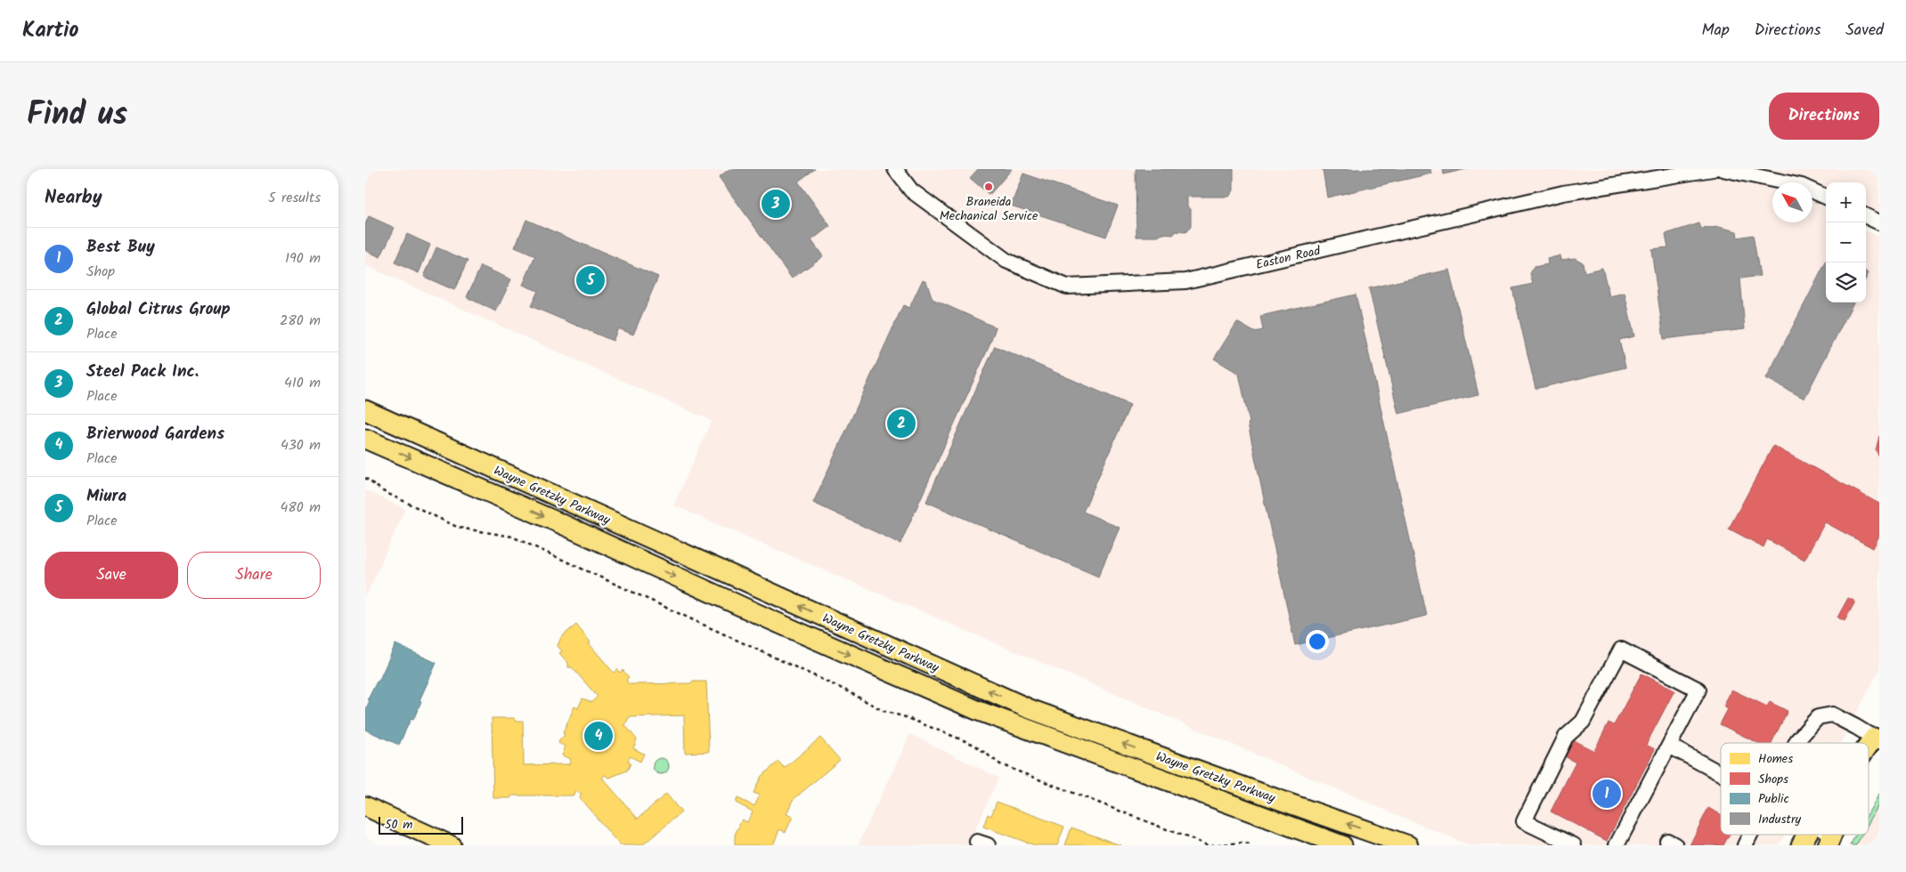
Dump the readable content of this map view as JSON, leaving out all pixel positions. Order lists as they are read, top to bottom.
{
  "streets": {
    "main road": ["Wayne Gretzky Parkway"],
    "street": ["Easton Road"]
  },
  "places": ["Braneida Mechanical Service"],
  "legend": [
    "Homes",
    "Shops",
    "Public",
    "Industry"
  ],
  "scale_bar": "50 m",
  "north": "top left",
  "page": {
    "header": "Kartio",
    "nav": ["Map", "Directions", "Saved"],
    "title": "Find us",
    "buttons": [
      "Directions",
      ["Save", "Share"]
    ],
    "heading": ["Nearby", "5 results"],
    "map_buttons": ["+", "−"],
    "pins": [
      "3",
      "5",
      "2",
      "4",
      "1"
    ],
    "list": [
      {
        "mark": "1",
        "name": "Best Buy",
        "note": "Shop",
        "value": "190 m"
      },
      {
        "mark": "2",
        "name": "Global Citrus Group",
        "note": "Place",
        "value": "280 m"
      },
      {
        "mark": "3",
        "name": "Steel Pack Inc.",
        "note": "Place",
        "value": "410 m"
      },
      {
        "mark": "4",
        "name": "Brierwood Gardens",
        "note": "Place",
        "value": "430 m"
      },
      {
        "mark": "5",
        "name": "Miura",
        "note": "Place",
        "value": "480 m"
      }
    ],
    "scale": "50 m"
  }
}
